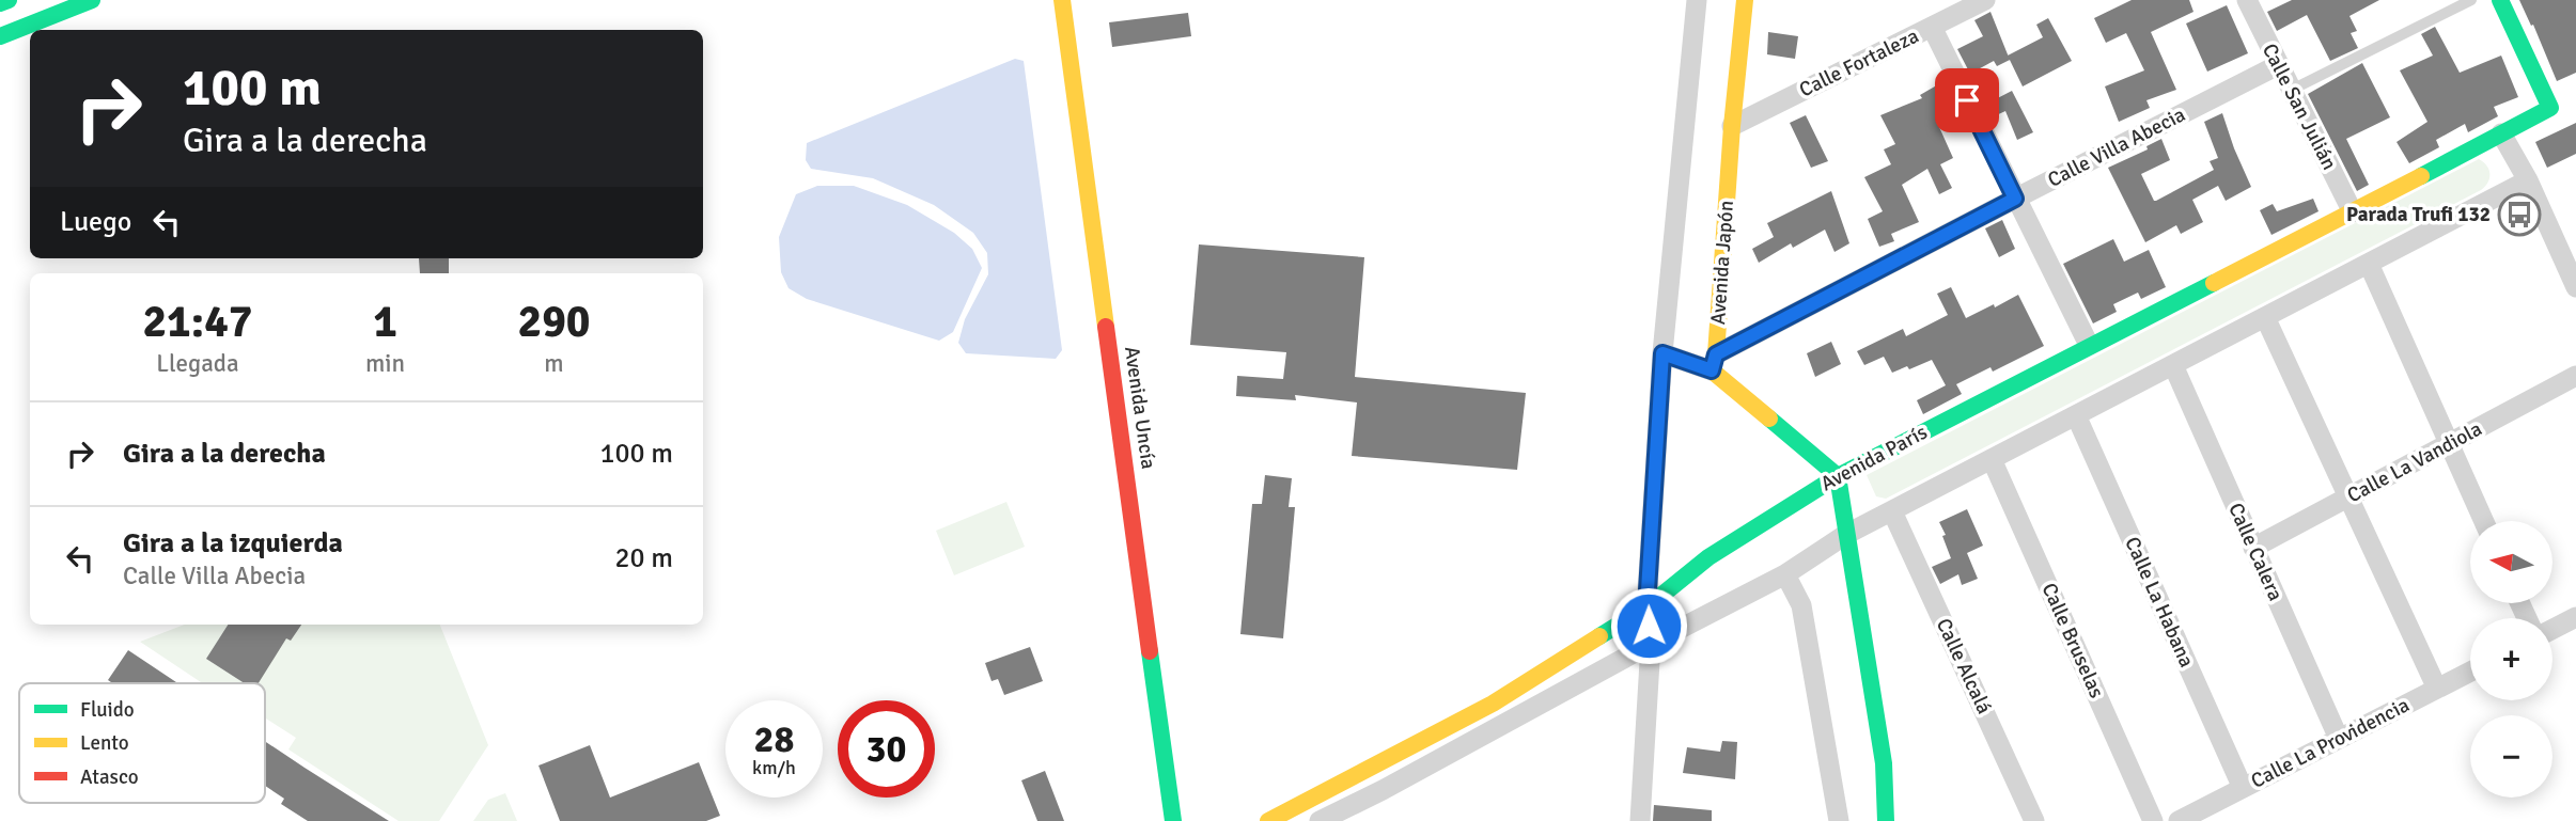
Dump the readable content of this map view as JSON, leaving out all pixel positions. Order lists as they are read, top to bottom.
{
  "streets": {
    "street": [
      "Calle Fortaleza",
      "Calle San Julián",
      "Calle Villa Abecia",
      "Avenida Japón",
      "Avenida Uncía",
      "Avenida París",
      "Calle La Vandiola",
      "Calle Calera",
      "Calle La Habana",
      "Calle Bruselas",
      "Calle Alcalá",
      "Calle La Providencia"
    ]
  },
  "crossings": [
    ["Calle Fortaleza", "Avenida Japón"],
    ["Calle San Julián", "Calle Villa Abecia"],
    ["Calle San Julián", "Avenida París"],
    ["Calle Villa Abecia", "Avenida Japón"],
    ["Calle La Vandiola", "Calle Calera"],
    ["Calle Calera", "Calle La Providencia"],
    ["Calle La Habana", "Calle La Providencia"]
  ],
  "places": {
    "bus stop": ["Parada Trufi 132"]
  },
  "legend": ["Fluido", "Lento", "Atasco"],
  "north": "left",
  "page": {
    "turn": ["100 m", "Gira a la derecha"],
    "then": "Luego",
    "eta": [
      "21:47",
      "Llegada",
      "1",
      "min",
      "290",
      "m"
    ],
    "list": [
      {
        "name": "Gira a la derecha",
        "value": "100 m"
      },
      {
        "name": "Gira a la izquierda",
        "note": "Calle Villa Abecia",
        "value": "20 m"
      }
    ],
    "map_buttons": ["+", "−"],
    "speed": "28 km/h",
    "limit": "30"
  }
}
